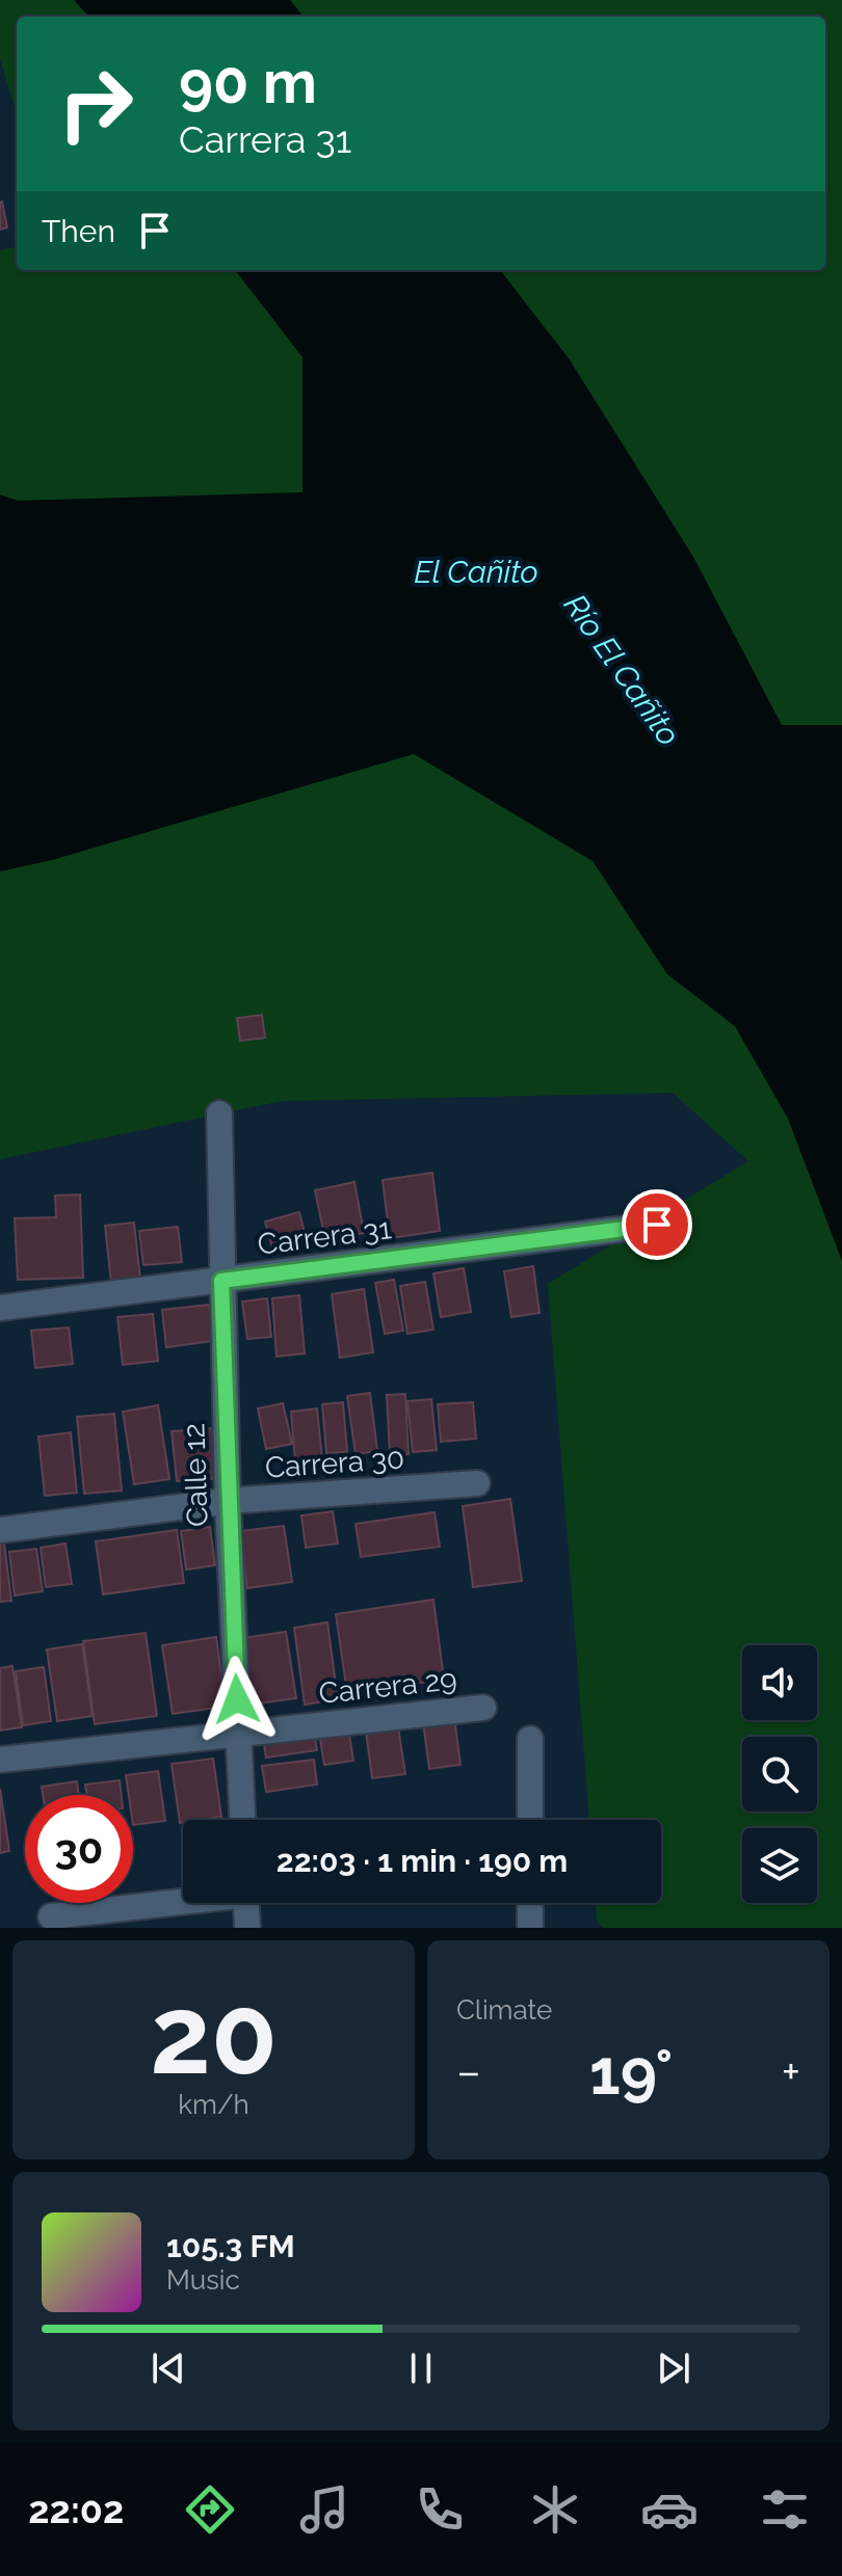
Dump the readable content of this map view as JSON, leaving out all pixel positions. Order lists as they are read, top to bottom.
{
  "streets": {
    "street": [
      "Carrera 31",
      "Carrera 30",
      "Calle 12",
      "Carrera 29"
    ]
  },
  "crossings": [
    ["Carrera 31", "Calle 12"],
    ["Carrera 30", "Calle 12"],
    ["Calle 12", "Carrera 29"]
  ],
  "water": ["El Cañito", "Río El Cañito"],
  "page": {
    "turn": ["90 m", "Carrera 31"],
    "then": "Then",
    "limit": "30",
    "trip": "22:03 · 1 min · 190 m",
    "tile": [
      ["20", "km/h"],
      "Climate"
    ],
    "heat": ["−", "19°", "+"],
    "song": ["105.3 FM", "Music"],
    "tabs": "22:02"
  }
}
